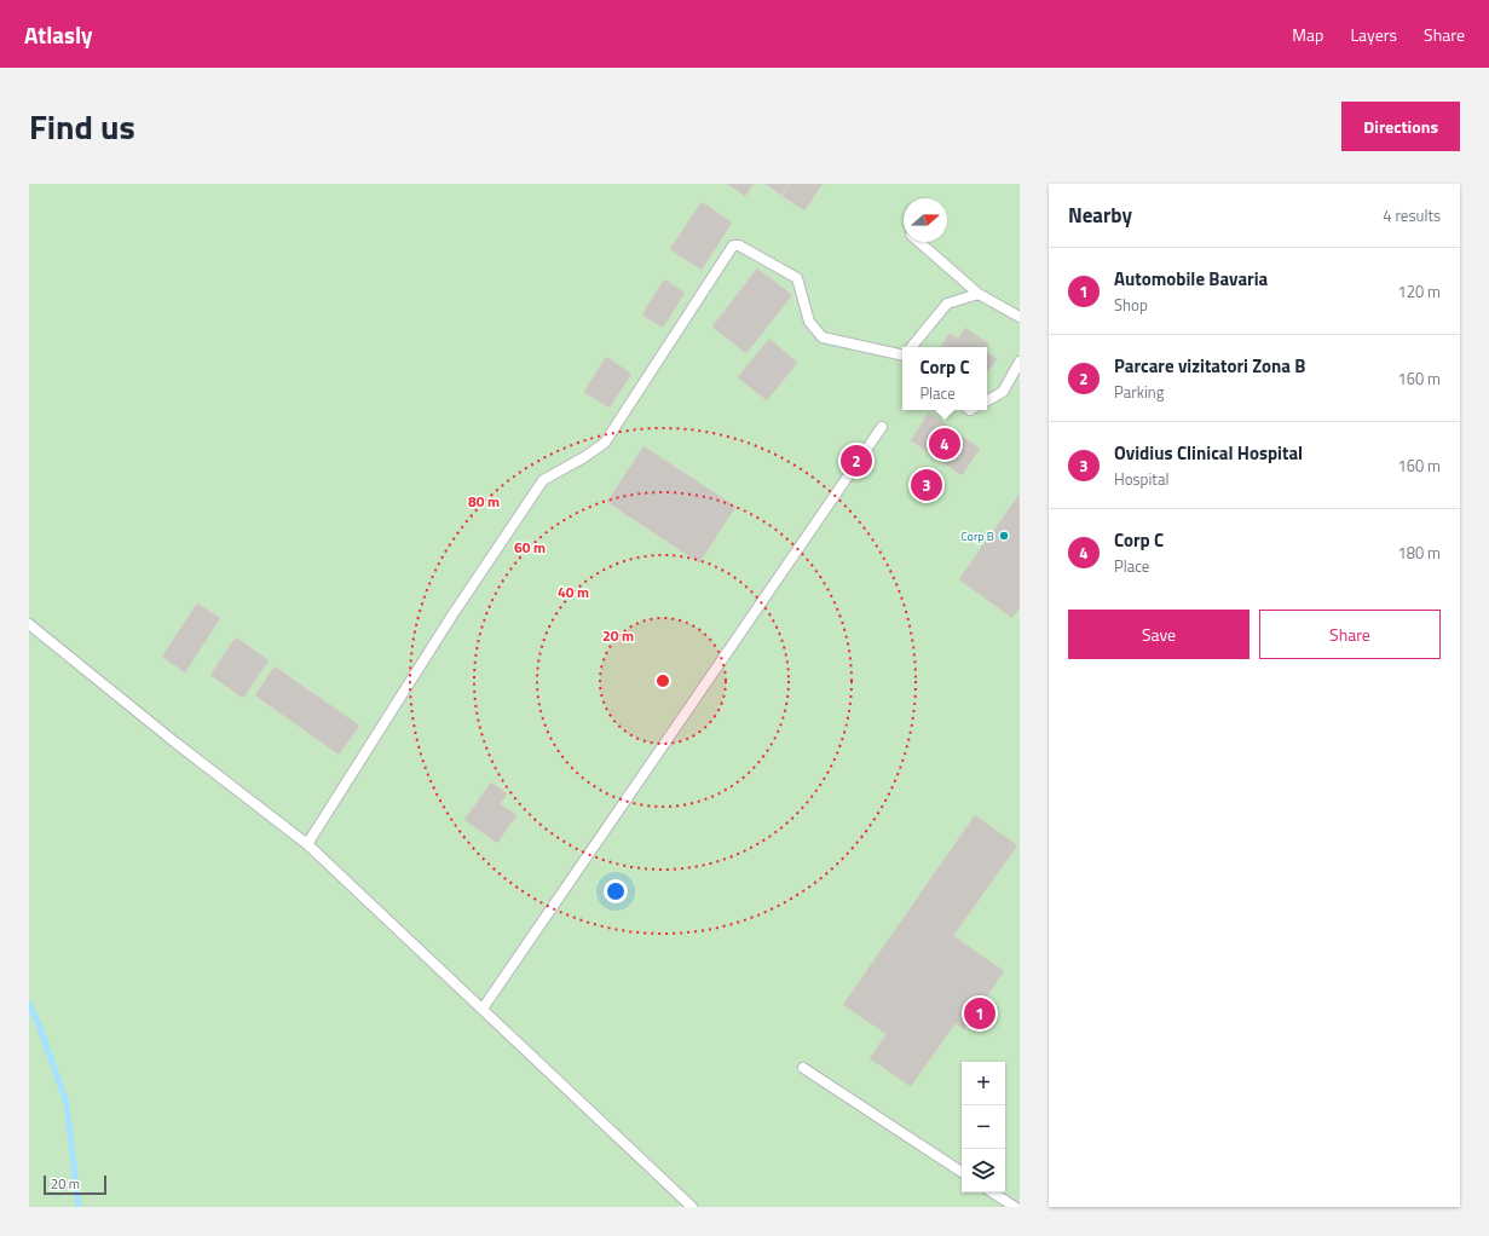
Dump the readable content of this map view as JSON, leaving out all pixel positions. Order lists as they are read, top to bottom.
{
  "places": ["Corp B"],
  "scale_bar": "20 m",
  "north": "right",
  "page": {
    "header": "Atlasly",
    "nav": ["Map", "Layers", "Share"],
    "title": "Find us",
    "buttons": [
      "Directions",
      ["Save", "Share"]
    ],
    "heading": ["Nearby", "4 results"],
    "list": [
      {
        "mark": "1",
        "name": "Automobile Bavaria",
        "note": "Shop",
        "value": "120 m"
      },
      {
        "mark": "2",
        "name": "Parcare vizitatori Zona B",
        "note": "Parking",
        "value": "160 m"
      },
      {
        "mark": "3",
        "name": "Ovidius Clinical Hospital",
        "note": "Hospital",
        "value": "160 m"
      },
      {
        "mark": "4",
        "name": "Corp C",
        "note": "Place",
        "value": "180 m"
      }
    ],
    "popup": ["Corp C", "Place"],
    "pins": [
      "4",
      "2",
      "3",
      "1"
    ],
    "map_buttons": ["+", "−"],
    "scale": "20 m"
  },
  "rings": [
    "80 m",
    "60 m",
    "40 m",
    "20 m"
  ]
}
